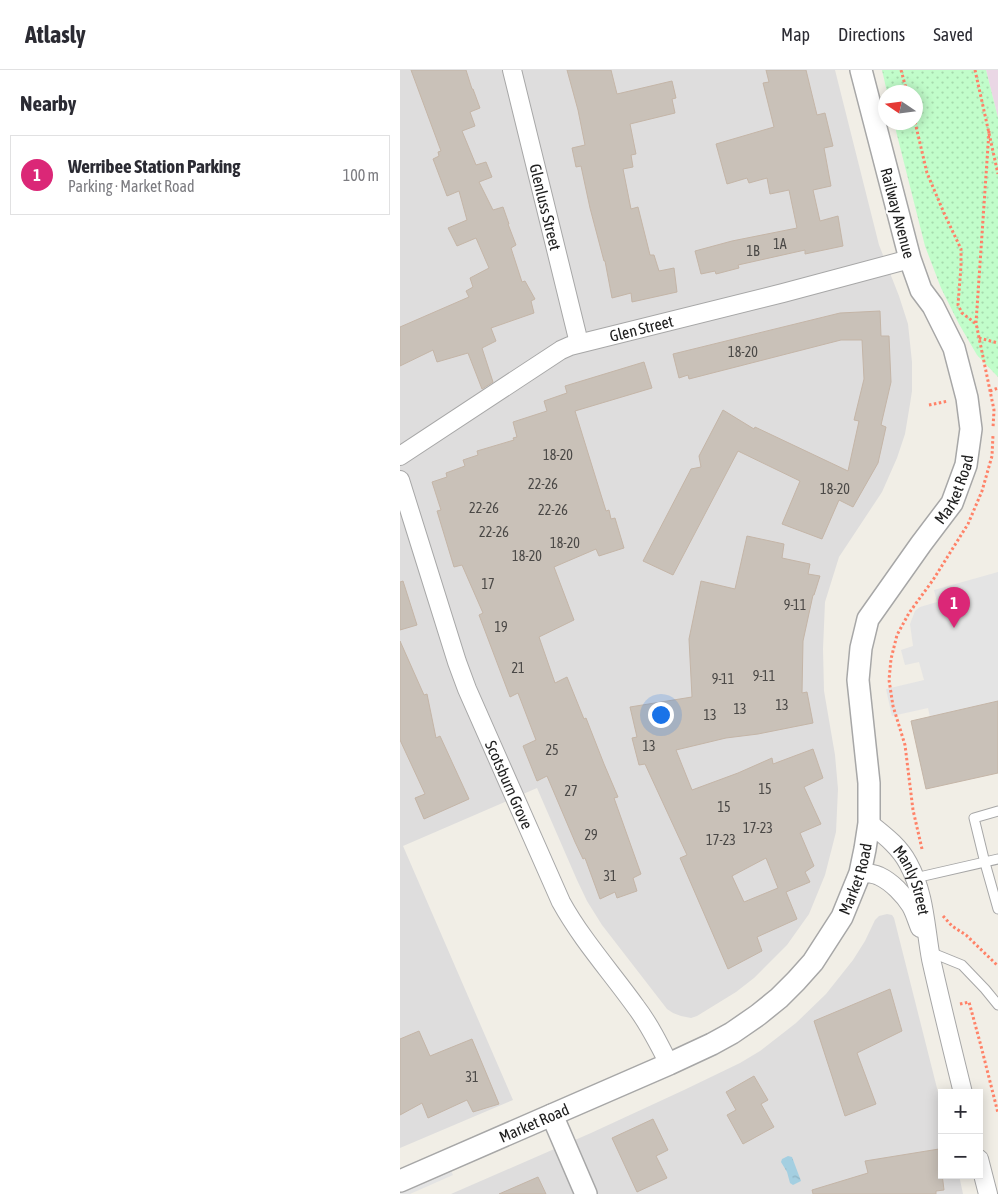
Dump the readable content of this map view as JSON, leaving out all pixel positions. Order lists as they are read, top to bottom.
{
  "streets": {
    "street": [
      "Glenluss Street",
      "Railway Avenue",
      "Glen Street",
      "Market Road",
      "Scotsburn Grove",
      "Manly Street"
    ]
  },
  "crossings": [
    ["Glenluss Street", "Glen Street"],
    ["Railway Avenue", "Glen Street"],
    ["Railway Avenue", "Market Road"],
    ["Market Road", "Scotsburn Grove"],
    ["Market Road", "Manly Street"]
  ],
  "house_numbers": [
    "1A",
    "1B",
    "18-20",
    "18-20",
    "22-26",
    "18-20",
    "22-26",
    "22-26",
    "22-26",
    "18-20",
    "18-20",
    "17",
    "9-11",
    "19",
    "21",
    "9-11",
    "9-11",
    "13",
    "13",
    "13",
    "13",
    "25",
    "15",
    "27",
    "15",
    "17-23",
    "29",
    "17-23",
    "31",
    "31"
  ],
  "north": "left",
  "page": {
    "header": "Atlasly",
    "nav": ["Map", "Directions", "Saved"],
    "heading": "Nearby",
    "list": [
      {
        "mark": "1",
        "name": "Werribee Station Parking",
        "note": "Parking · Market Road",
        "value": "100 m"
      }
    ],
    "pins": "1",
    "map_buttons": ["+", "−"]
  }
}
